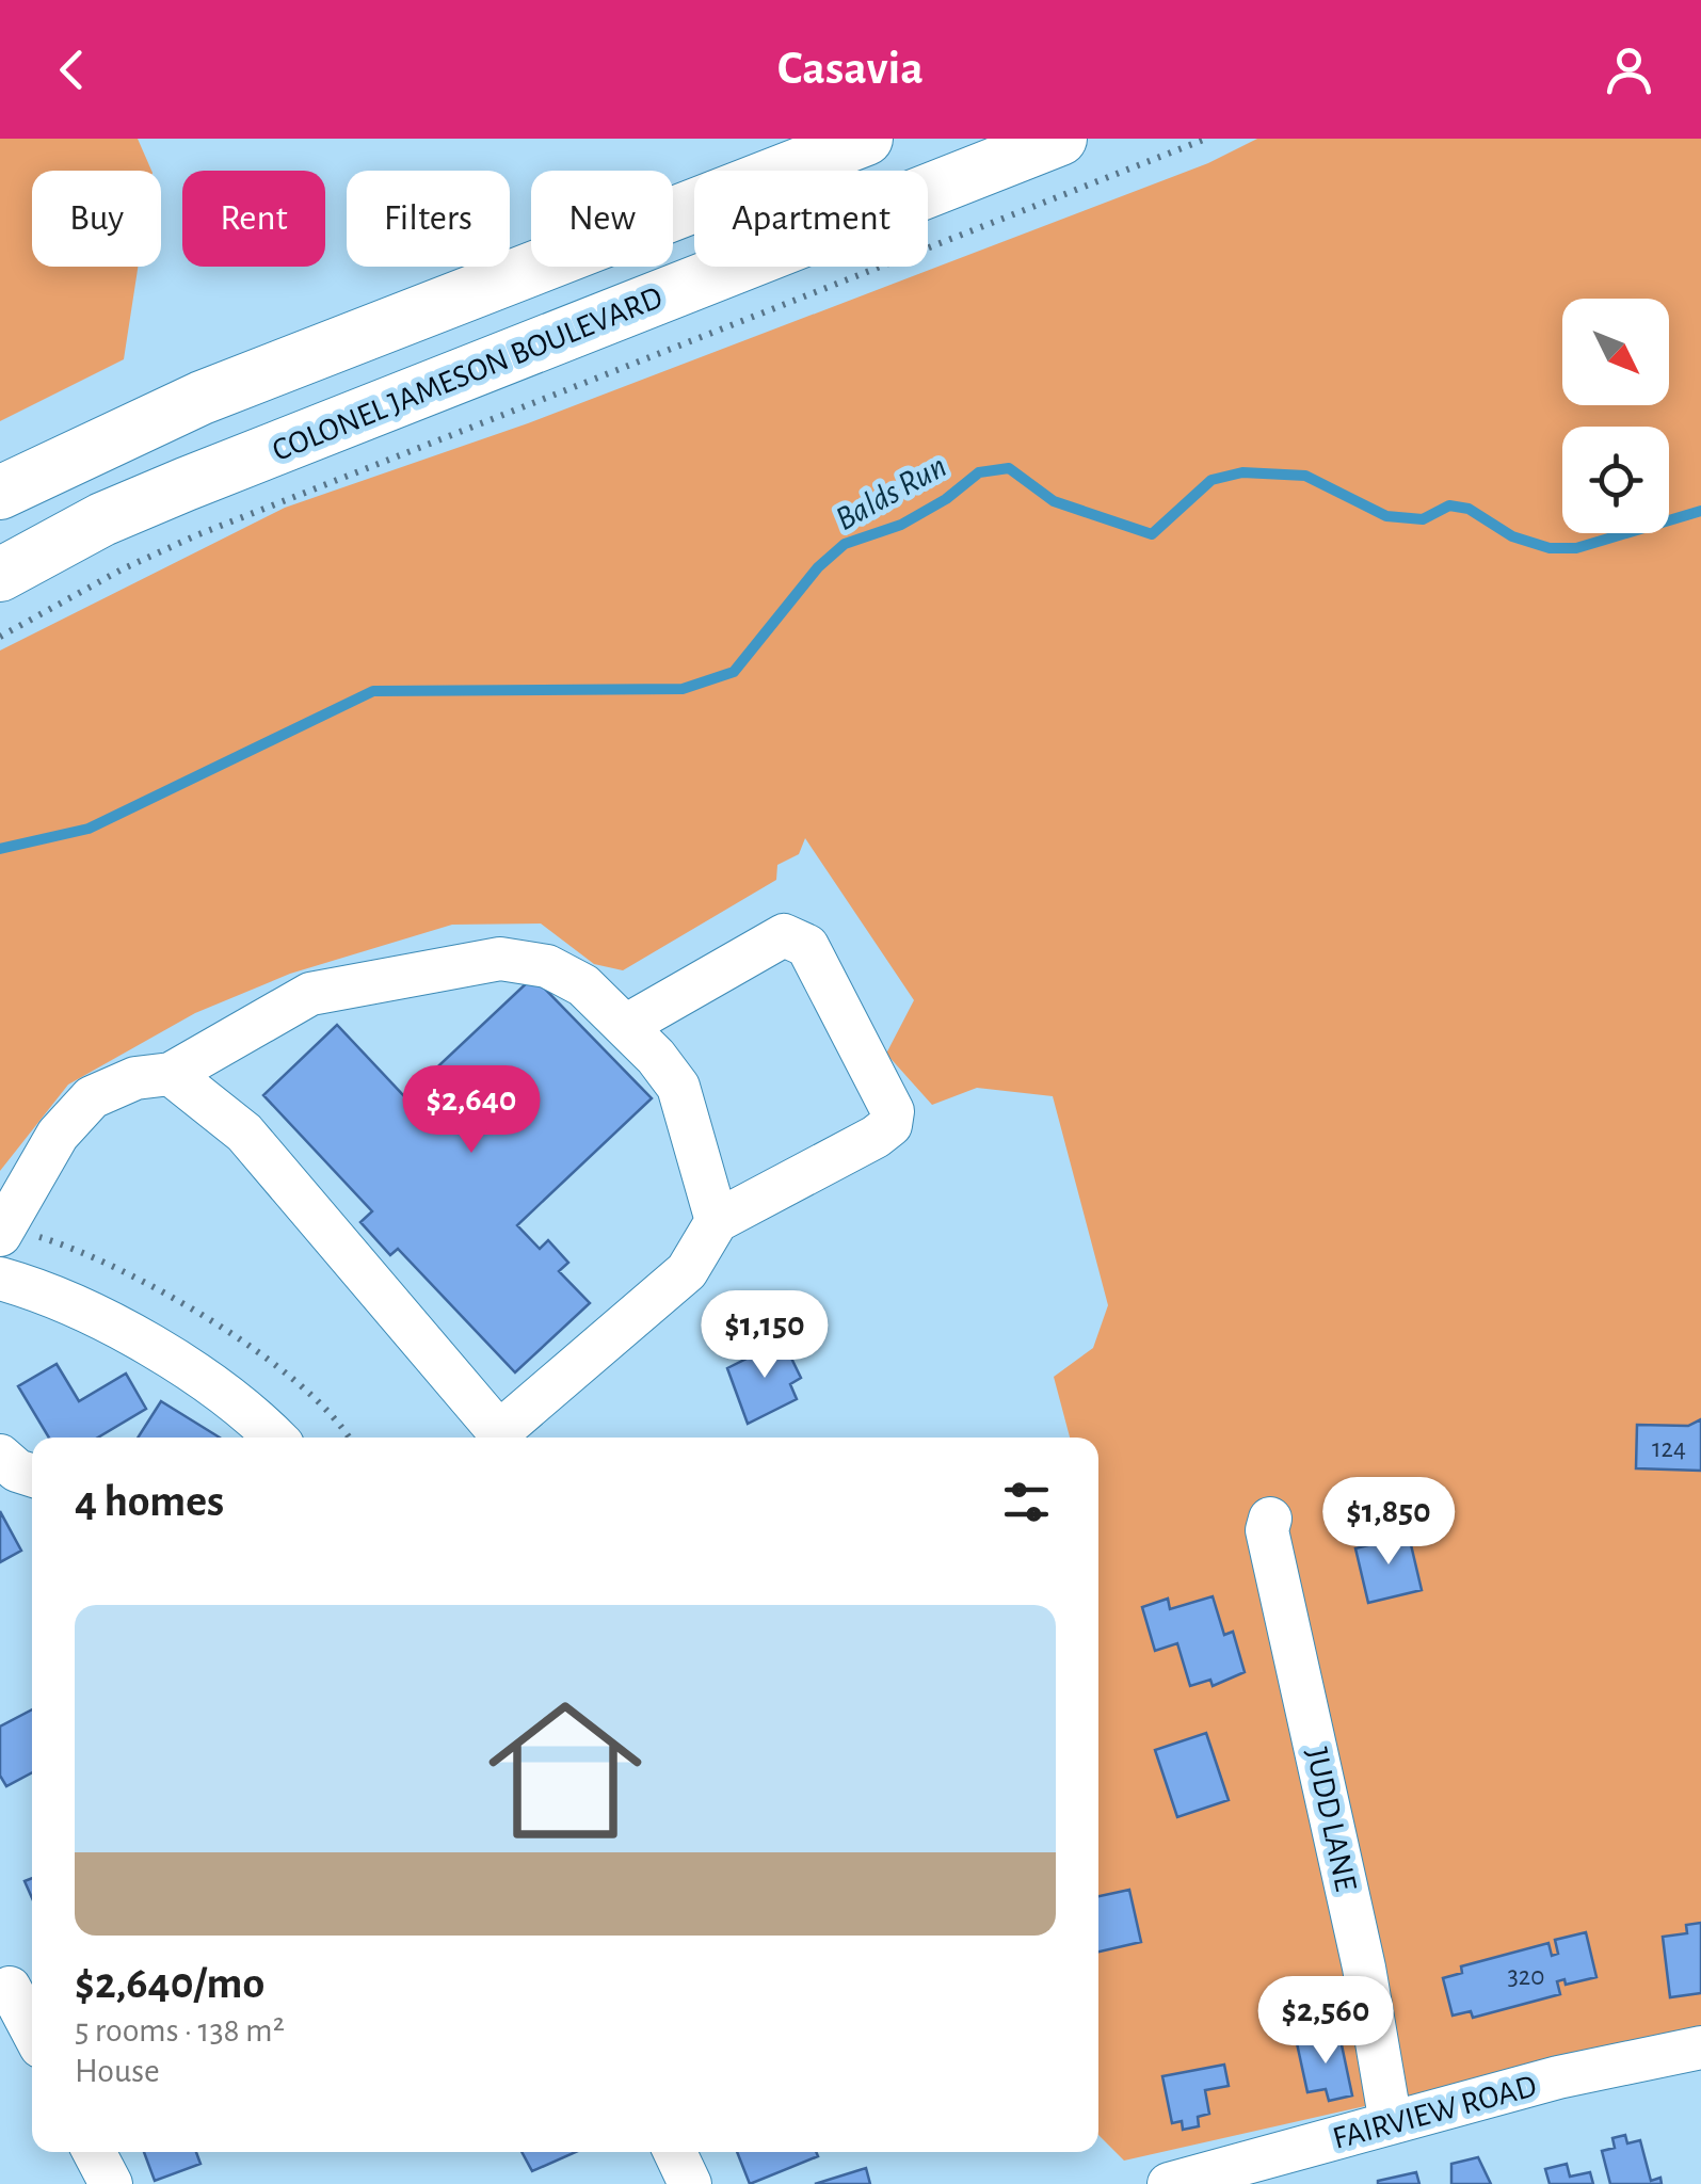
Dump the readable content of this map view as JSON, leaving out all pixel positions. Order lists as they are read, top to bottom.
{
  "streets": {
    "main road": ["COLONEL JAMESON BOULEVARD"],
    "street": ["JUDD LANE", "FAIRVIEW ROAD"]
  },
  "crossings": [
    ["JUDD LANE", "FAIRVIEW ROAD"]
  ],
  "water": ["Balds Run"],
  "house_numbers": ["124", "320"],
  "north": "bottom right",
  "page": {
    "header": "Casavia",
    "chip": [
      "Buy",
      "Rent",
      "Filters",
      "New",
      "Apartment"
    ],
    "price": [
      "$2,640",
      "$1,150",
      "$1,850",
      "$2,560"
    ],
    "heading": "4 homes",
    "list": [
      {
        "name": "$2,640/mo",
        "note": "5 rooms · 138 m² · House"
      }
    ]
  }
}
